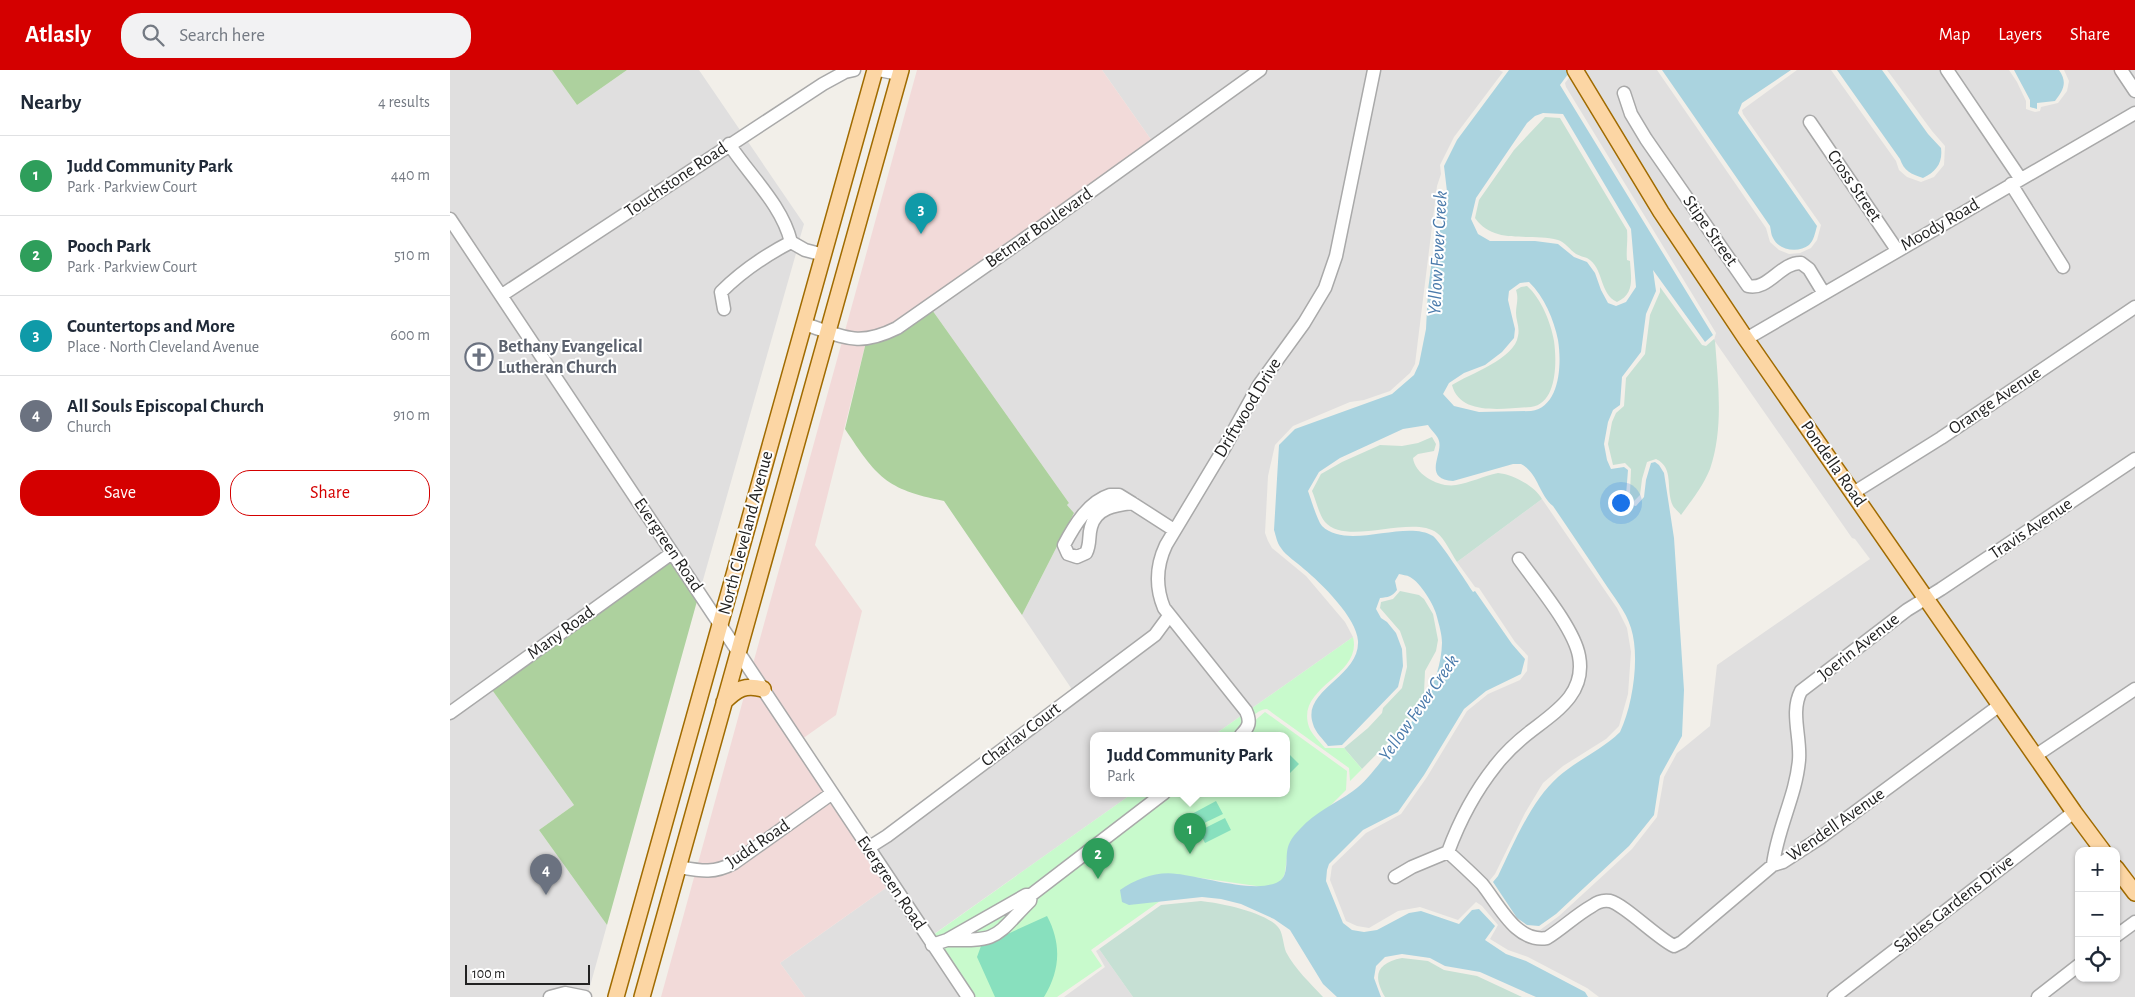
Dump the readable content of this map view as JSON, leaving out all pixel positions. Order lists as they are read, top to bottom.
{
  "streets": {
    "main road": ["Pondella Road", "North Cleveland Avenue"],
    "street": [
      "Touchstone Road",
      "Cross Street",
      "Moody Road",
      "Betmar Boulevard",
      "Stipe Street",
      "Orange Avenue",
      "Driftwood Drive",
      "Travis Avenue",
      "Evergreen Road",
      "Many Road",
      "Joerin Avenue",
      "Charlav Court",
      "Wendell Avenue",
      "Judd Road",
      "Sables Gardens Drive"
    ]
  },
  "crossings": [
    ["Touchstone Road", "Evergreen Road"],
    ["Cross Street", "Moody Road"],
    ["Moody Road", "Stipe Street"],
    ["Moody Road", "Pondella Road"],
    ["Betmar Boulevard", "North Cleveland Avenue"],
    ["Orange Avenue", "Pondella Road"],
    ["Driftwood Drive", "Charlav Court"],
    ["Pondella Road", "Travis Avenue"],
    ["Pondella Road", "Joerin Avenue"],
    ["Pondella Road", "Wendell Avenue"],
    ["Pondella Road", "Sables Gardens Drive"],
    ["Travis Avenue", "Joerin Avenue"],
    ["North Cleveland Avenue", "Evergreen Road"],
    ["North Cleveland Avenue", "Judd Road"],
    ["Evergreen Road", "Many Road"],
    ["Evergreen Road", "Charlav Court"],
    ["Evergreen Road", "Judd Road"],
    ["Joerin Avenue", "Wendell Avenue"]
  ],
  "water": ["Yellow Fever Creek"],
  "places": {
    "church": ["Bethany Evangelical Lutheran Church"]
  },
  "scale_bar": "100 m",
  "page": {
    "header": "Atlasly",
    "search": "Search here",
    "nav": ["Map", "Layers", "Share"],
    "heading": ["Nearby", "4 results"],
    "list": [
      {
        "mark": "1",
        "name": "Judd Community Park",
        "note": "Park · Parkview Court",
        "value": "440 m"
      },
      {
        "mark": "2",
        "name": "Pooch Park",
        "note": "Park · Parkview Court",
        "value": "510 m"
      },
      {
        "mark": "3",
        "name": "Countertops and More",
        "note": "Place · North Cleveland Avenue",
        "value": "600 m"
      },
      {
        "mark": "4",
        "name": "All Souls Episcopal Church",
        "note": "Church",
        "value": "910 m"
      }
    ],
    "pins": [
      "3",
      "1",
      "2",
      "4"
    ],
    "buttons": ["Save", "Share"],
    "popup": ["Judd Community Park", "Park"],
    "map_buttons": ["+", "−"],
    "scale": "100 m"
  }
}
